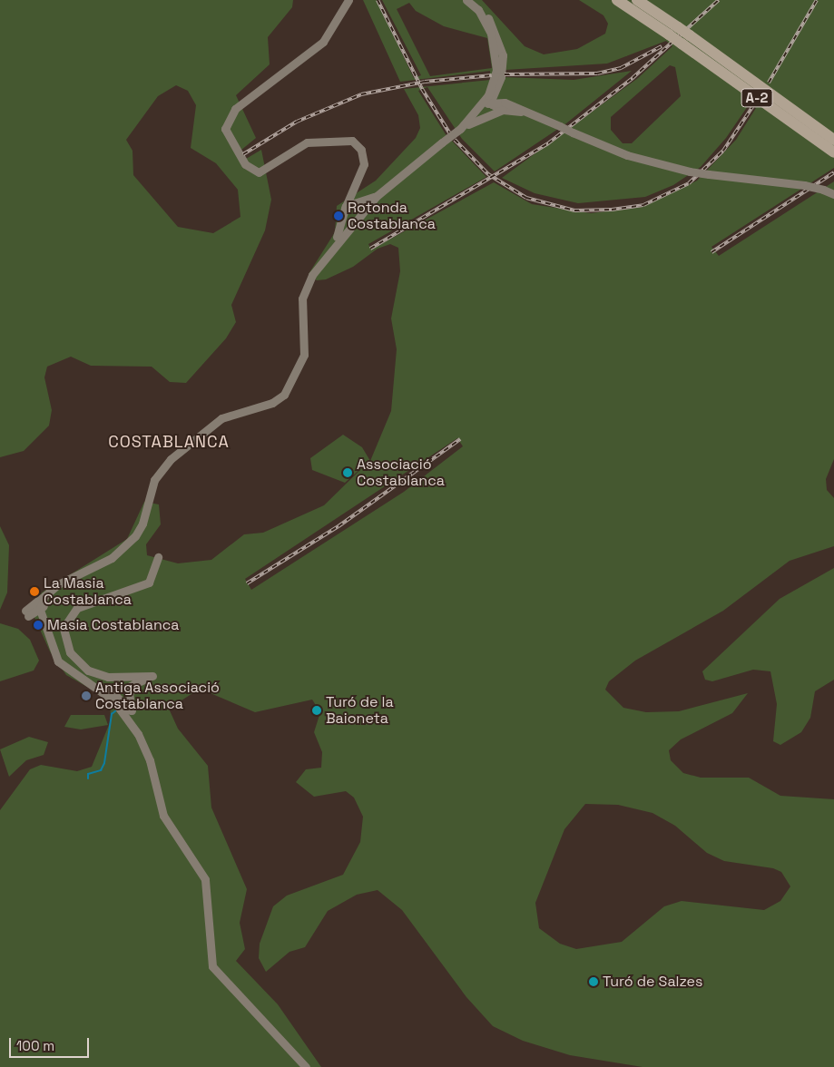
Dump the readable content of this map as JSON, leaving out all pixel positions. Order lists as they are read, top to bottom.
{
  "streets": {
    "highway": ["A-2"]
  },
  "districts": ["COSTABLANCA"],
  "places": [
    "Rotonda Costablanca",
    "Associació Costablanca",
    "La Masia Costablanca",
    "Masia Costablanca",
    "Antiga Associació Costablanca",
    "Turó de la Baioneta",
    "Turó de Salzes"
  ],
  "scale_bar": "100 m"
}
